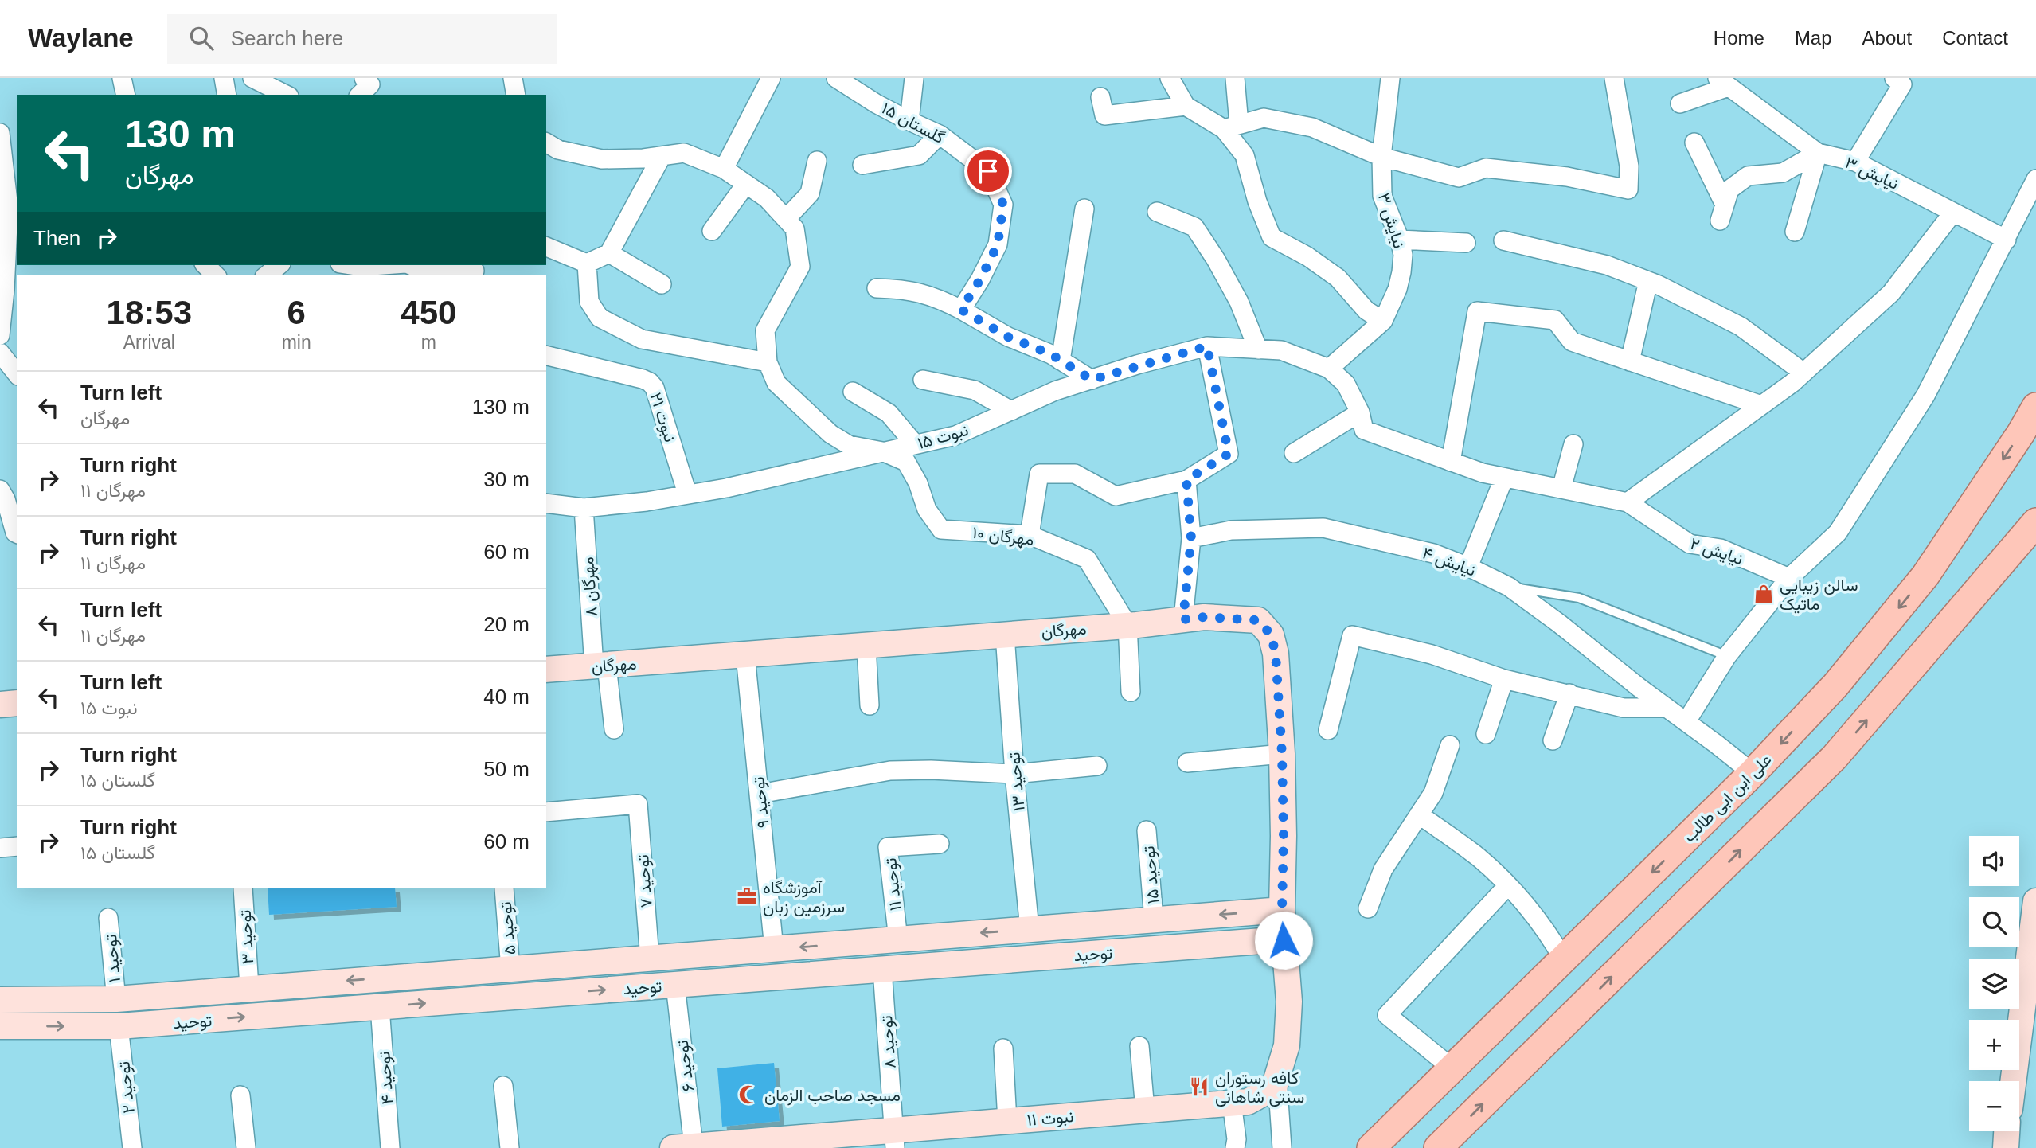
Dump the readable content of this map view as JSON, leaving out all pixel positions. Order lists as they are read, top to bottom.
{
  "streets": {
    "main road": ["علی ابن ابی طالب"],
    "street": [
      "گلستان ۱۵",
      "نیایش ۳",
      "نبوت ۲۱",
      "نبوت ۱۵",
      "مهرگان ۱۰",
      "نیایش ۲",
      "نیایش ۴",
      "مهرگان ۸",
      "مهرگان",
      "توحید ۱۳",
      "توحید ۹",
      "توحید ۱۵",
      "توحید ۷",
      "توحید ۱۱",
      "توحید ۵",
      "توحید ۳",
      "توحید",
      "توحید ۱",
      "توحید ۸",
      "توحید ۶",
      "توحید ۴",
      "توحید ۲",
      "نبوت ۱۱"
    ]
  },
  "crossings": [
    ["نیایش ۳", "نبوت ۱۵"],
    ["نیایش ۳", "نیایش ۲"],
    ["نبوت ۲۱", "نبوت ۱۵"],
    ["نبوت ۱۵", "مهرگان ۱۰"],
    ["نبوت ۱۵", "نیایش ۲"],
    ["نبوت ۱۵", "مهرگان ۸"],
    ["مهرگان ۱۰", "مهرگان"],
    ["نیایش ۴", "علی ابن ابی طالب"],
    ["مهرگان ۸", "مهرگان"],
    ["مهرگان", "توحید ۱۳"],
    ["مهرگان", "توحید ۹"],
    ["مهرگان", "توحید"],
    ["توحید ۱۳", "توحید"],
    ["توحید ۹", "توحید"],
    ["توحید ۱۵", "توحید"],
    ["توحید ۷", "توحید"],
    ["توحید ۱۱", "توحید"],
    ["توحید ۵", "توحید"],
    ["توحید ۳", "توحید"],
    ["توحید", "توحید ۱"],
    ["توحید", "توحید ۸"],
    ["توحید", "توحید ۶"],
    ["توحید", "توحید ۴"],
    ["توحید", "توحید ۲"],
    ["توحید ۸", "نبوت ۱۱"],
    ["توحید ۶", "نبوت ۱۱"]
  ],
  "places": {
    "shop": ["سالن زیبایی ماتیک"],
    "office": ["آموزشگاه سرزمین زبان"],
    "restaurant": ["کافه رستوران سنتی شاهانی"],
    "mosque": ["مسجد صاحب الزمان"]
  },
  "page": {
    "header": "Waylane",
    "search": "Search here",
    "nav": [
      "Home",
      "Map",
      "About",
      "Contact"
    ],
    "turn": ["130 m", "مهرگان"],
    "then": "Then",
    "eta": [
      "18:53",
      "Arrival",
      "6",
      "min",
      "450",
      "m"
    ],
    "list": [
      {
        "name": "Turn left",
        "note": "مهرگان",
        "value": "130 m"
      },
      {
        "name": "Turn right",
        "note": "مهرگان ۱۱",
        "value": "30 m"
      },
      {
        "name": "Turn right",
        "note": "مهرگان ۱۱",
        "value": "60 m"
      },
      {
        "name": "Turn left",
        "note": "مهرگان ۱۱",
        "value": "20 m"
      },
      {
        "name": "Turn left",
        "note": "نبوت ۱۵",
        "value": "40 m"
      },
      {
        "name": "Turn right",
        "note": "گلستان ۱۵",
        "value": "50 m"
      },
      {
        "name": "Turn right",
        "note": "گلستان ۱۵",
        "value": "60 m"
      }
    ],
    "map_buttons": ["+", "−"]
  }
}
